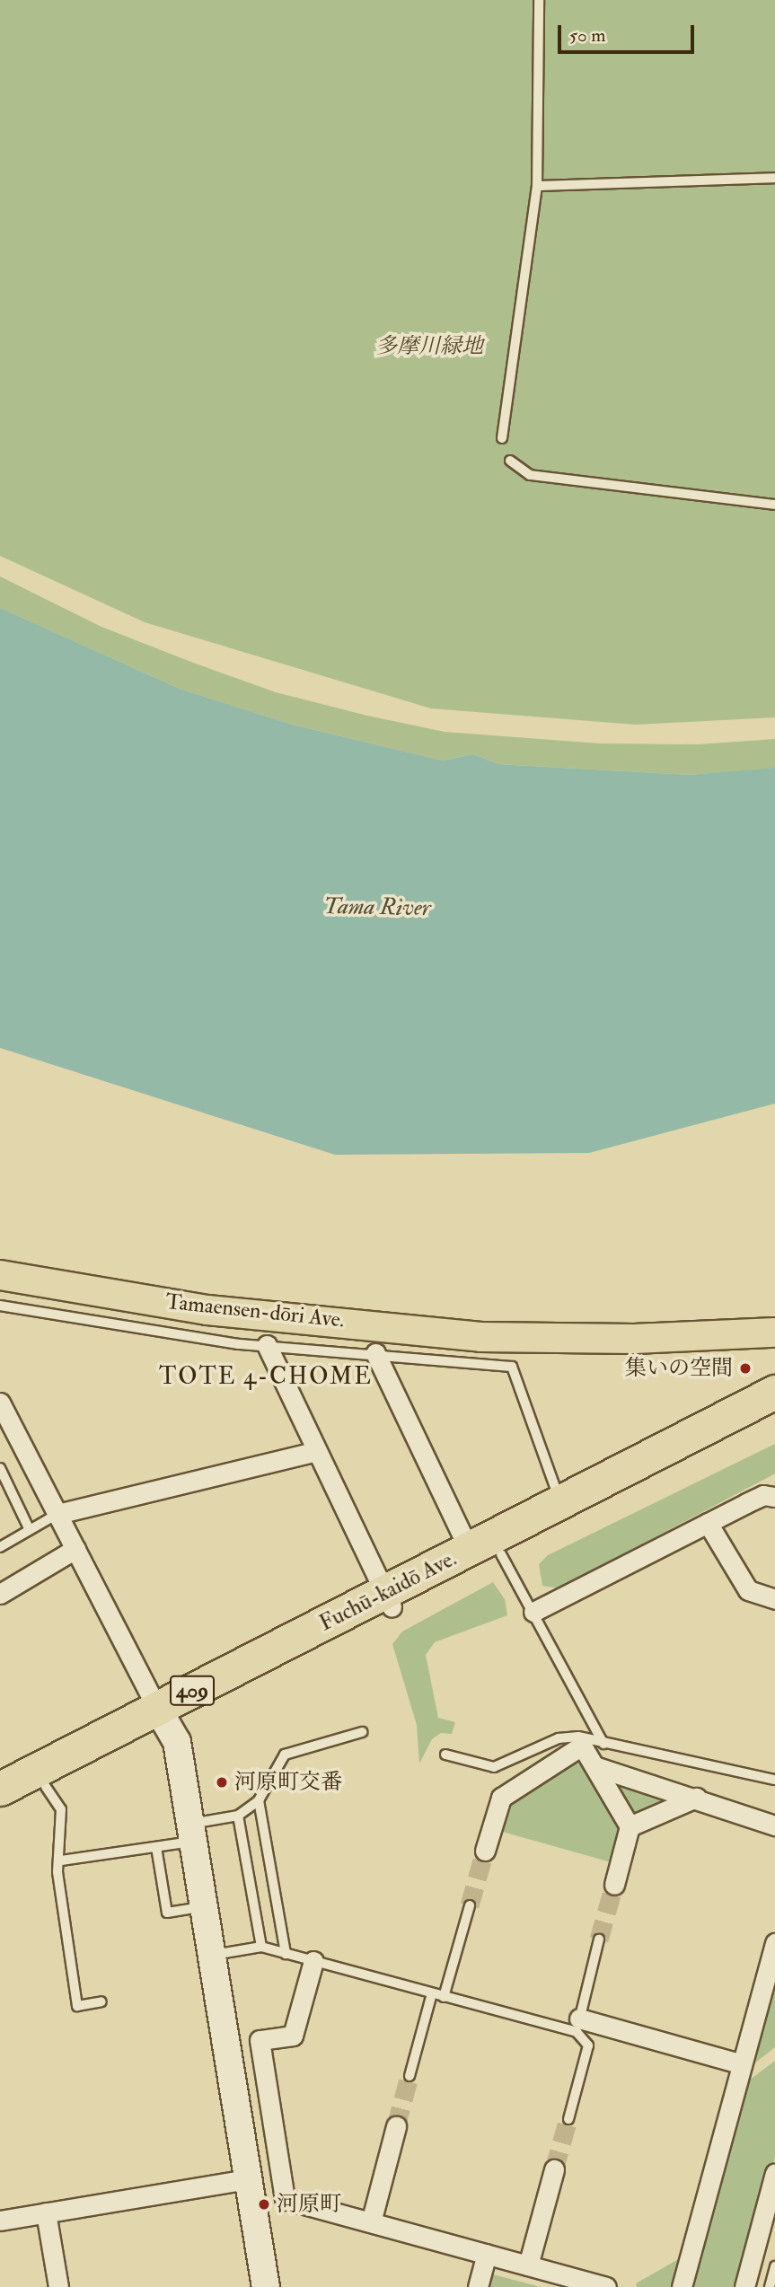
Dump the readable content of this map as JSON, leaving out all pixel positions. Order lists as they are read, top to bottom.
{
  "streets": {
    "highway": ["Fuchū-kaidō Ave.", "409"],
    "main road": ["Tamaensen-dōri Ave."]
  },
  "districts": ["TOTE 4-CHOME"],
  "water": ["Tama River"],
  "parks": ["多摩川緑地"],
  "places": ["集いの空間", "河原町交番", "河原町"],
  "scale_bar": "50 m"
}
